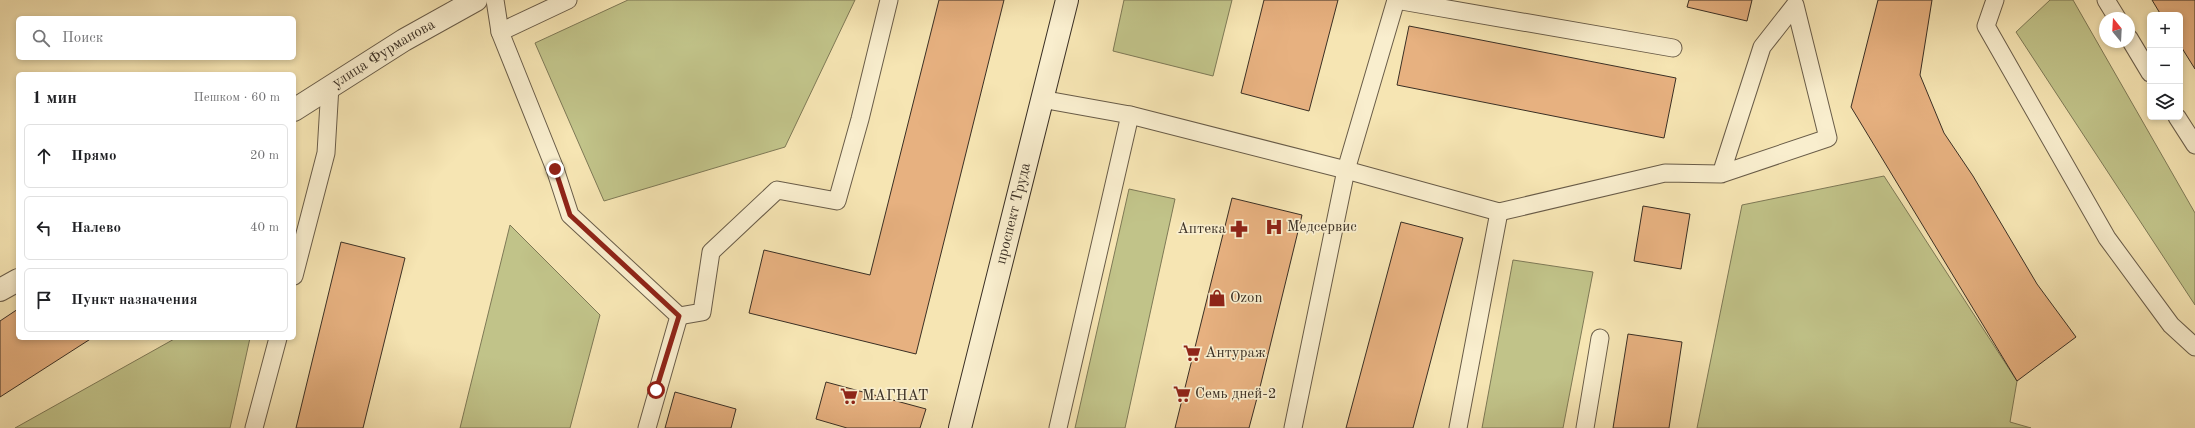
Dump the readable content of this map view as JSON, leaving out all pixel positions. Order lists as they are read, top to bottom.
{
  "streets": {
    "street": ["улица Фурманова", "проспект Труда"]
  },
  "places": {
    "hospital": ["Медсервис"],
    "pharmacy": ["Аптека"],
    "shop": ["Ozon"],
    "supermarket": ["Антураж", "Семь дней-2", "МАГНАТ"]
  },
  "north": "top",
  "page": {
    "map_buttons": ["+", "−"],
    "search": "Поиск",
    "heading": ["1 мин", "Пешком · 60 m"],
    "list": [
      ["Прямо", "20 m"],
      ["Налево", "40 m"],
      "Пункт назначения"
    ]
  }
}
